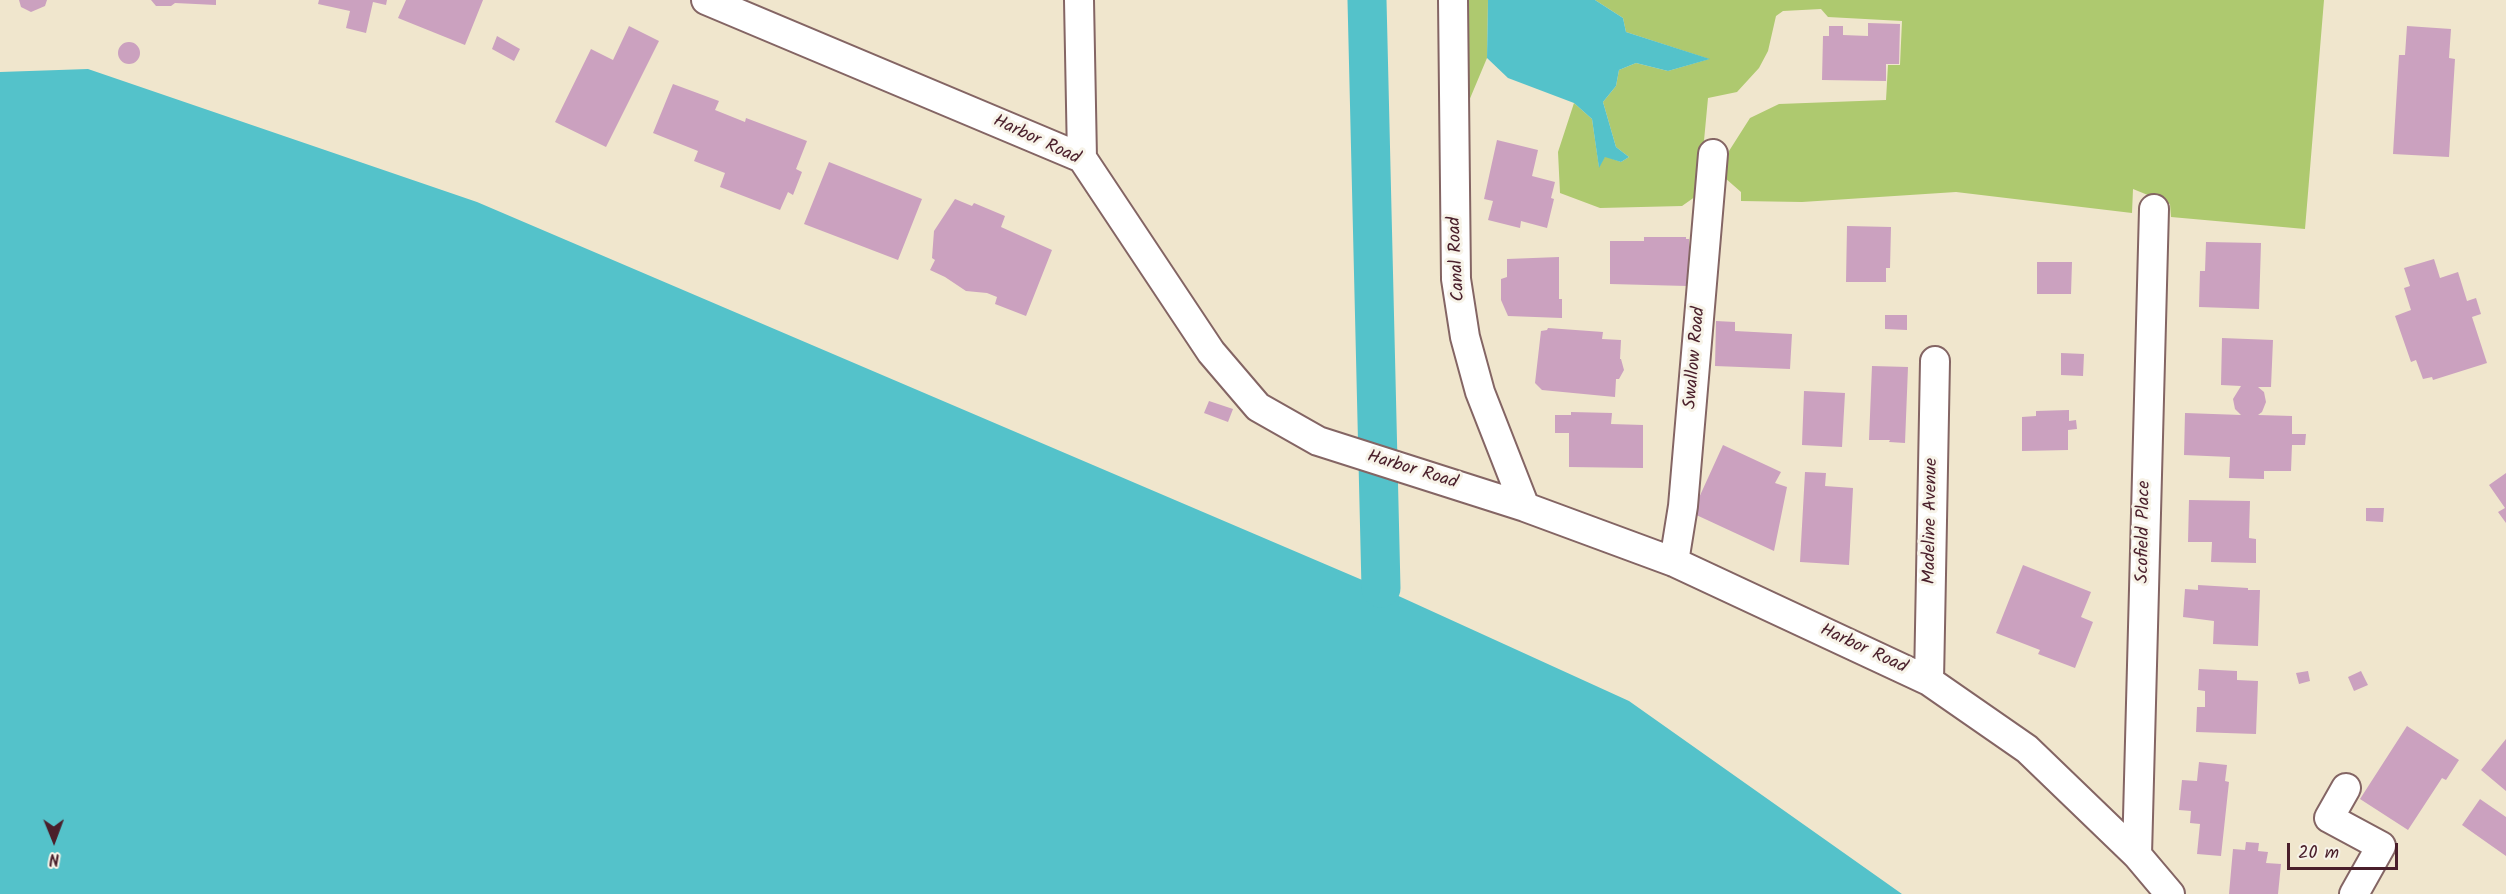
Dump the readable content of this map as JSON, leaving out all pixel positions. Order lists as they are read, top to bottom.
{
  "streets": {
    "street": [
      "Harbor Road",
      "Canal Road",
      "Swallow Road",
      "Madeline Avenue",
      "Scofield Place"
    ]
  },
  "crossings": [
    ["Harbor Road", "Canal Road"],
    ["Harbor Road", "Swallow Road"],
    ["Harbor Road", "Madeline Avenue"],
    ["Harbor Road", "Scofield Place"]
  ],
  "scale_bar": "20 m",
  "north": "bottom"
}
